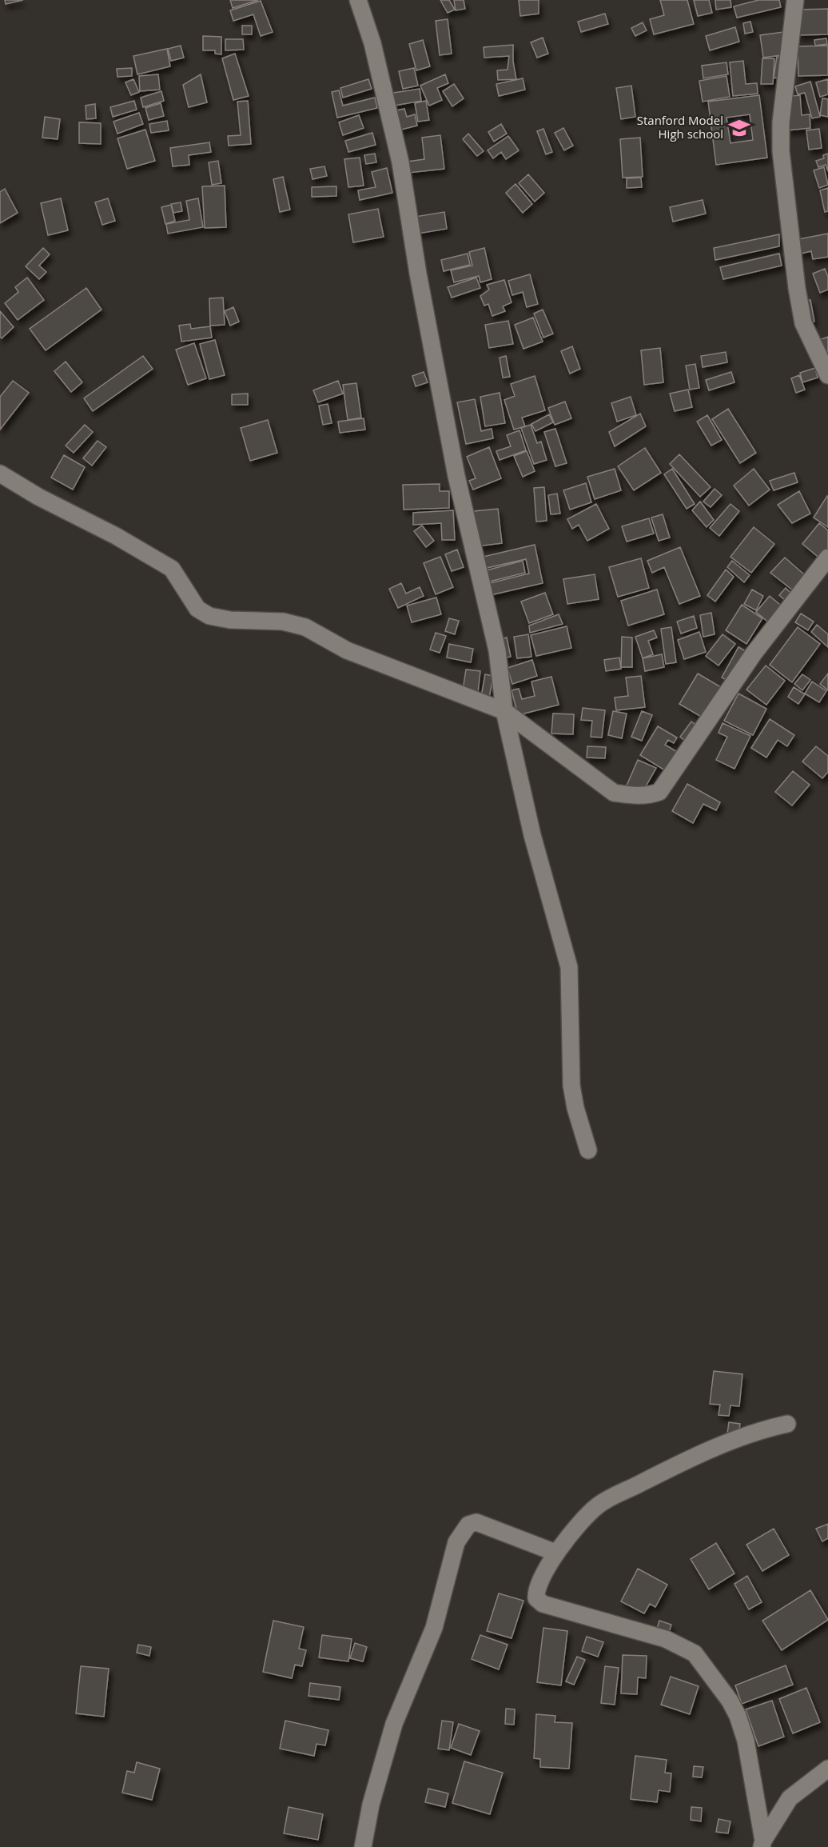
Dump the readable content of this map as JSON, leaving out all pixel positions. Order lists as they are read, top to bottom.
{
  "places": {
    "school or university": ["Stanford Model High school"]
  }
}
